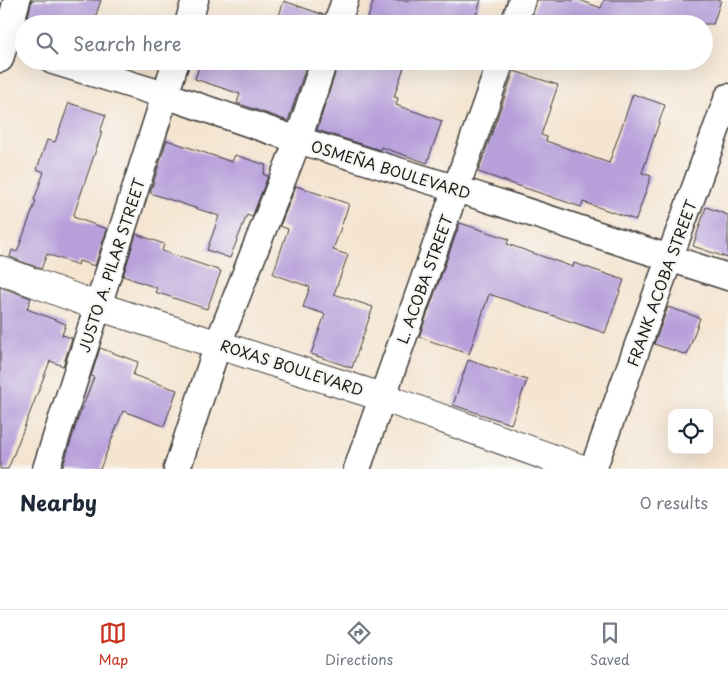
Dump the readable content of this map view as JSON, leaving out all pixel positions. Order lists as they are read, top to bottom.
{
  "streets": {
    "street": [
      "OSMEÑA BOULEVARD",
      "JUSTO A. PILAR STREET",
      "L. ACOBA STREET",
      "FRANK ACOBA STREET",
      "ROXAS BOULEVARD"
    ]
  },
  "crossings": [
    ["OSMEÑA BOULEVARD", "JUSTO A. PILAR STREET"],
    ["OSMEÑA BOULEVARD", "L. ACOBA STREET"],
    ["OSMEÑA BOULEVARD", "FRANK ACOBA STREET"],
    ["JUSTO A. PILAR STREET", "ROXAS BOULEVARD"],
    ["L. ACOBA STREET", "ROXAS BOULEVARD"]
  ],
  "page": {
    "search": "Search here",
    "heading": ["Nearby", "0 results"],
    "nav": ["Map", "Directions", "Saved"]
  }
}
